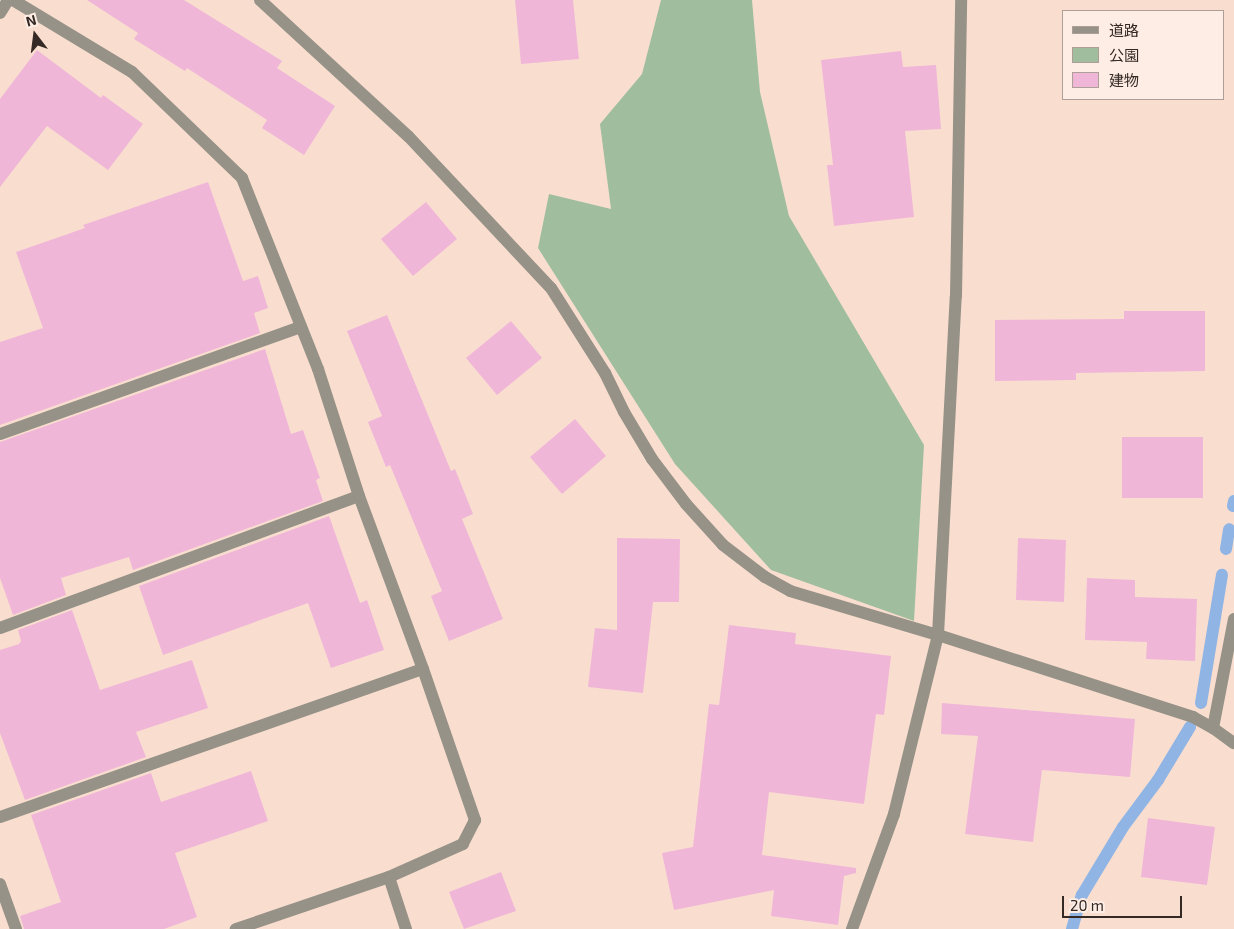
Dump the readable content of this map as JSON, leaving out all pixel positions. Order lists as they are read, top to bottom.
{
  "legend": ["道路", "公園", "建物"],
  "scale_bar": "20 m",
  "north": "top"
}
